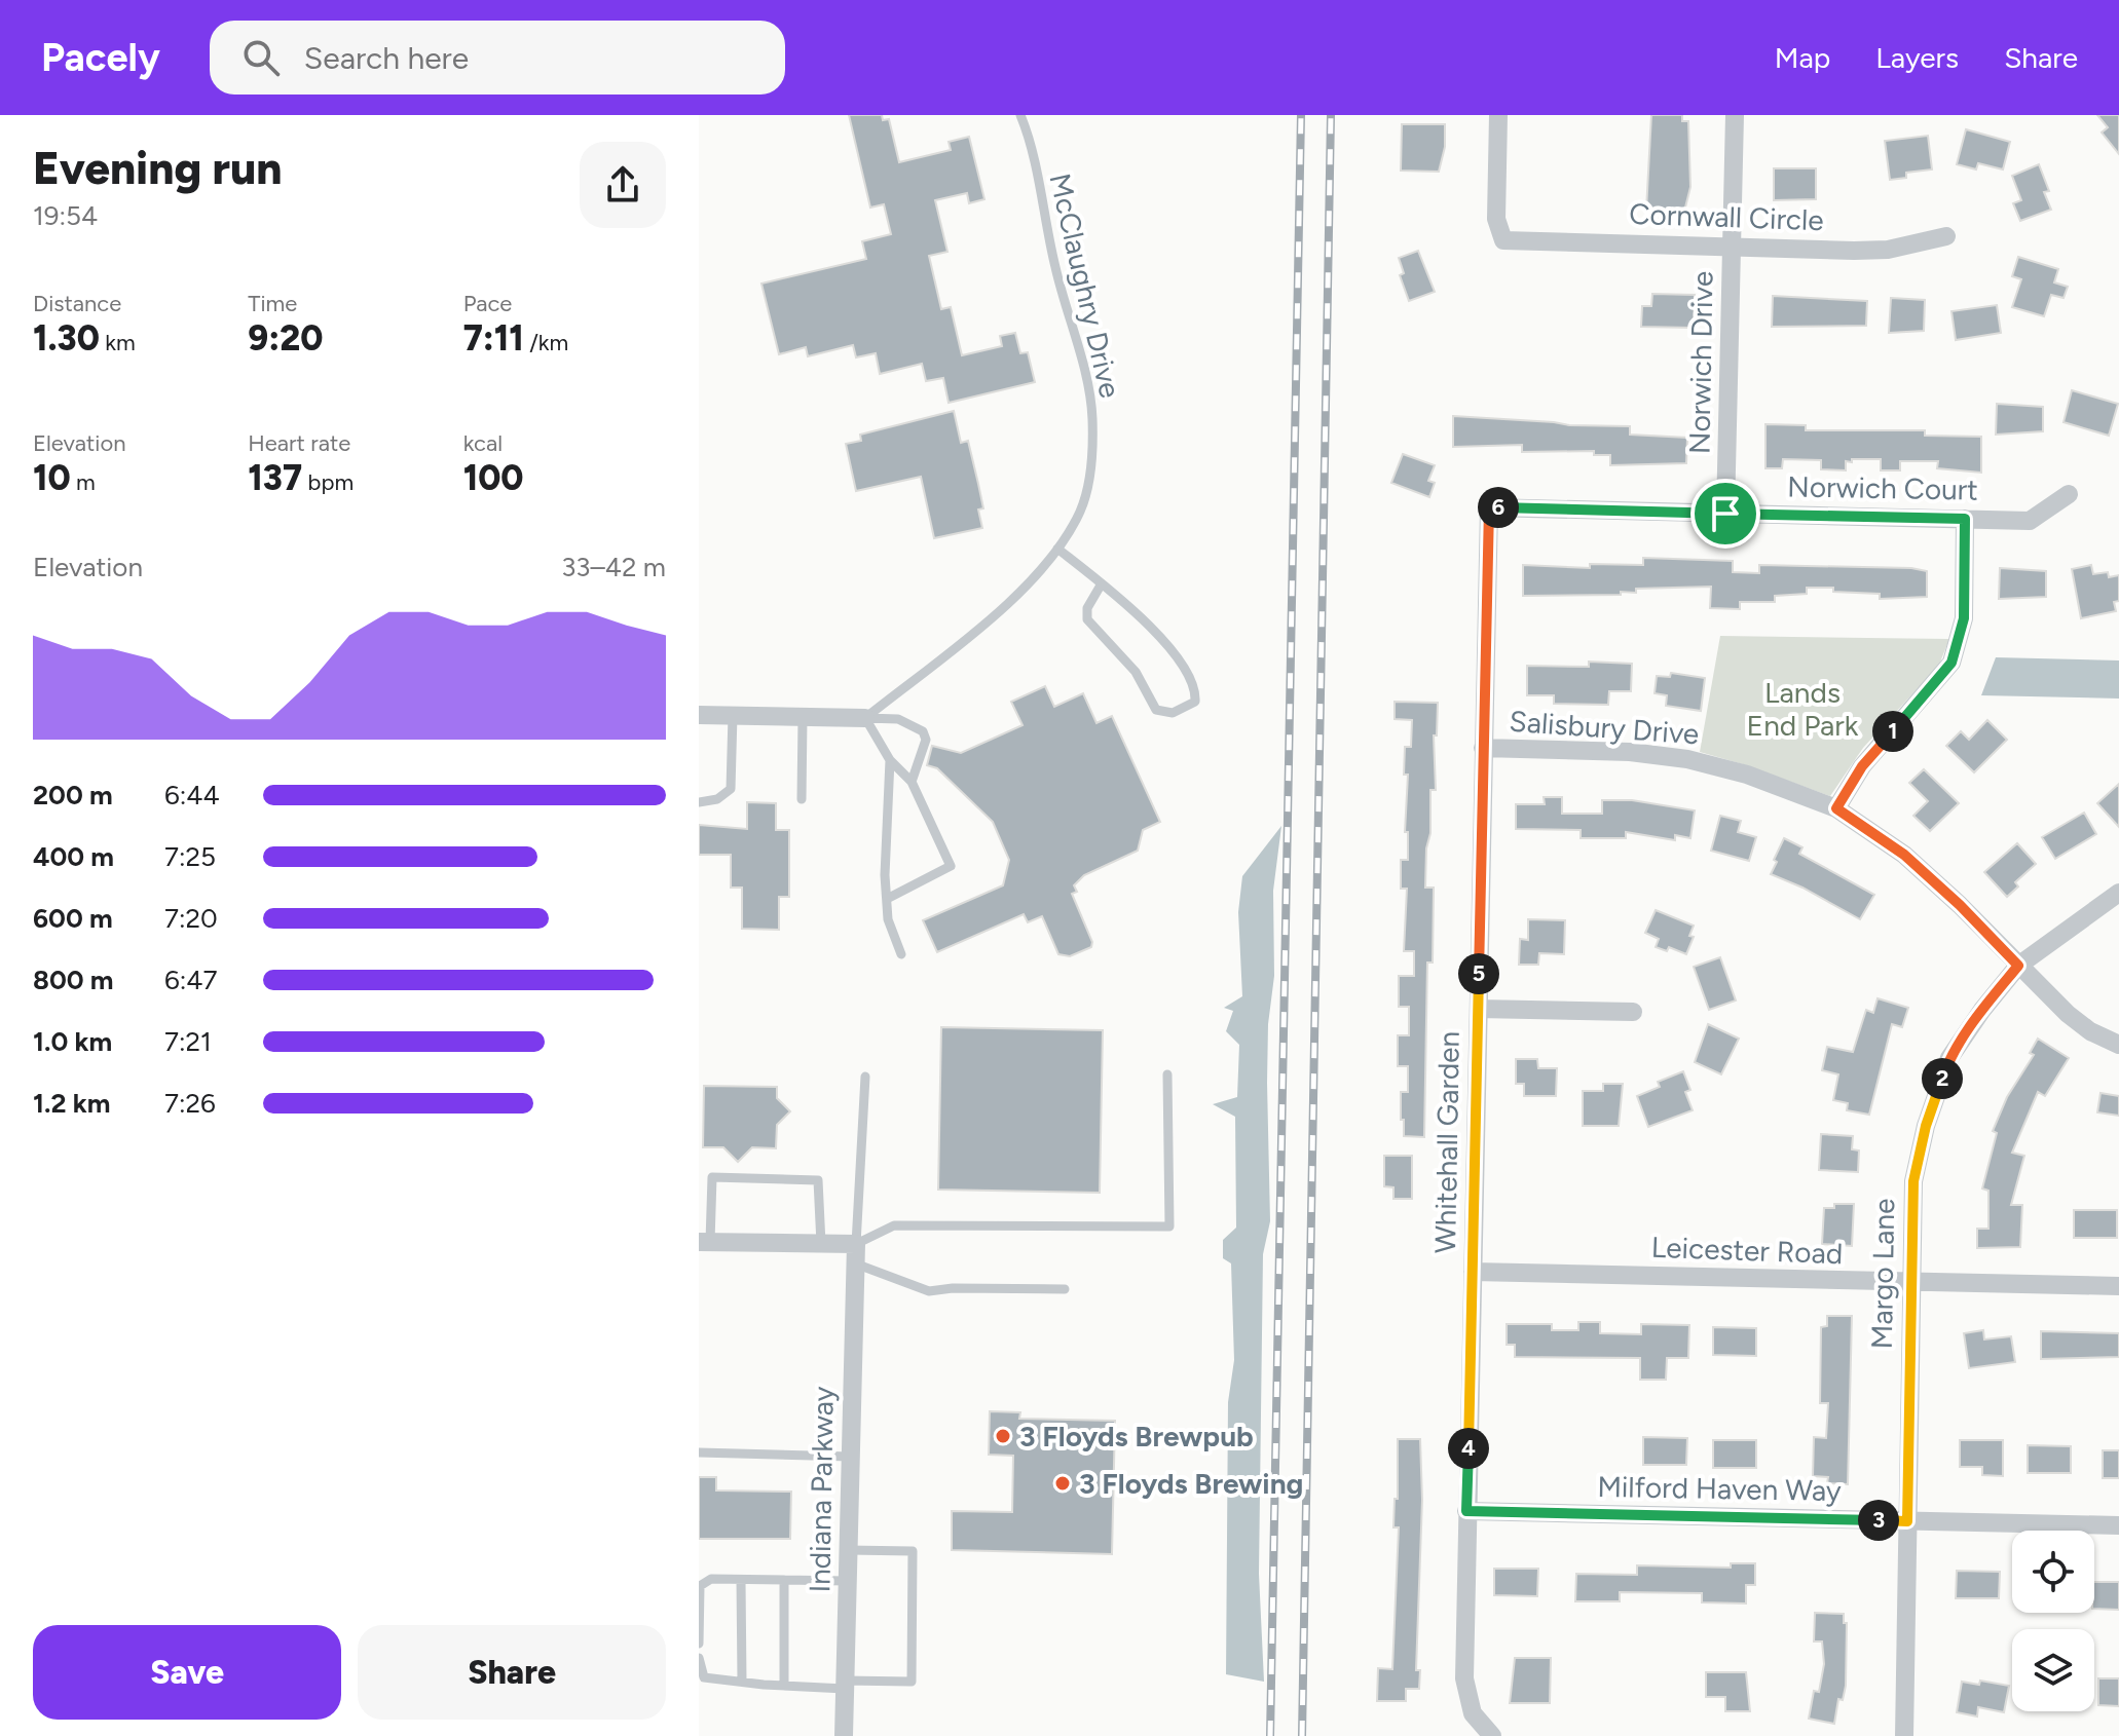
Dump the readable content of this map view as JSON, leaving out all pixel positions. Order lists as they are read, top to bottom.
{
  "streets": {
    "street": [
      "Cornwall Circle",
      "Norwich Drive",
      "Norwich Court",
      "Salisbury Drive",
      "Whitehall Garden",
      "Leicester Road",
      "Margo Lane",
      "Milford Haven Way",
      "Indiana Parkway"
    ],
    "lane": ["McClaughry Drive"]
  },
  "crossings": [
    ["Cornwall Circle", "Norwich Drive"],
    ["Norwich Drive", "Norwich Court"],
    ["Norwich Court", "Whitehall Garden"],
    ["Salisbury Drive", "Whitehall Garden"],
    ["Salisbury Drive", "Margo Lane"],
    ["Whitehall Garden", "Leicester Road"],
    ["Whitehall Garden", "Milford Haven Way"],
    ["Leicester Road", "Margo Lane"],
    ["Margo Lane", "Milford Haven Way"]
  ],
  "parks": ["Lands End Park"],
  "places": ["3 Floyds Brewpub", "3 Floyds Brewing"],
  "page": {
    "header": "Pacely",
    "search": "Search here",
    "nav": ["Map", "Layers", "Share"],
    "heading": ["Evening run", "19:54"],
    "stats": [
      ["Distance", "1.30 km"],
      ["Time", "9:20"],
      ["Pace", "7:11 /km"],
      ["Elevation", "10 m"],
      ["Heart rate", "137 bpm"],
      ["kcal", "100"]
    ],
    "pins": [
      "6",
      "1",
      "5",
      "2",
      "4",
      "3"
    ],
    "chart": ["Elevation", "33–42 m"],
    "list": [
      {
        "name": "200 m",
        "note": "6:44"
      },
      {
        "name": "400 m",
        "note": "7:25"
      },
      {
        "name": "600 m",
        "note": "7:20"
      },
      {
        "name": "800 m",
        "note": "6:47"
      },
      {
        "name": "1.0 km",
        "note": "7:21"
      },
      {
        "name": "1.2 km",
        "note": "7:26"
      }
    ],
    "buttons": ["Save", "Share"]
  }
}
